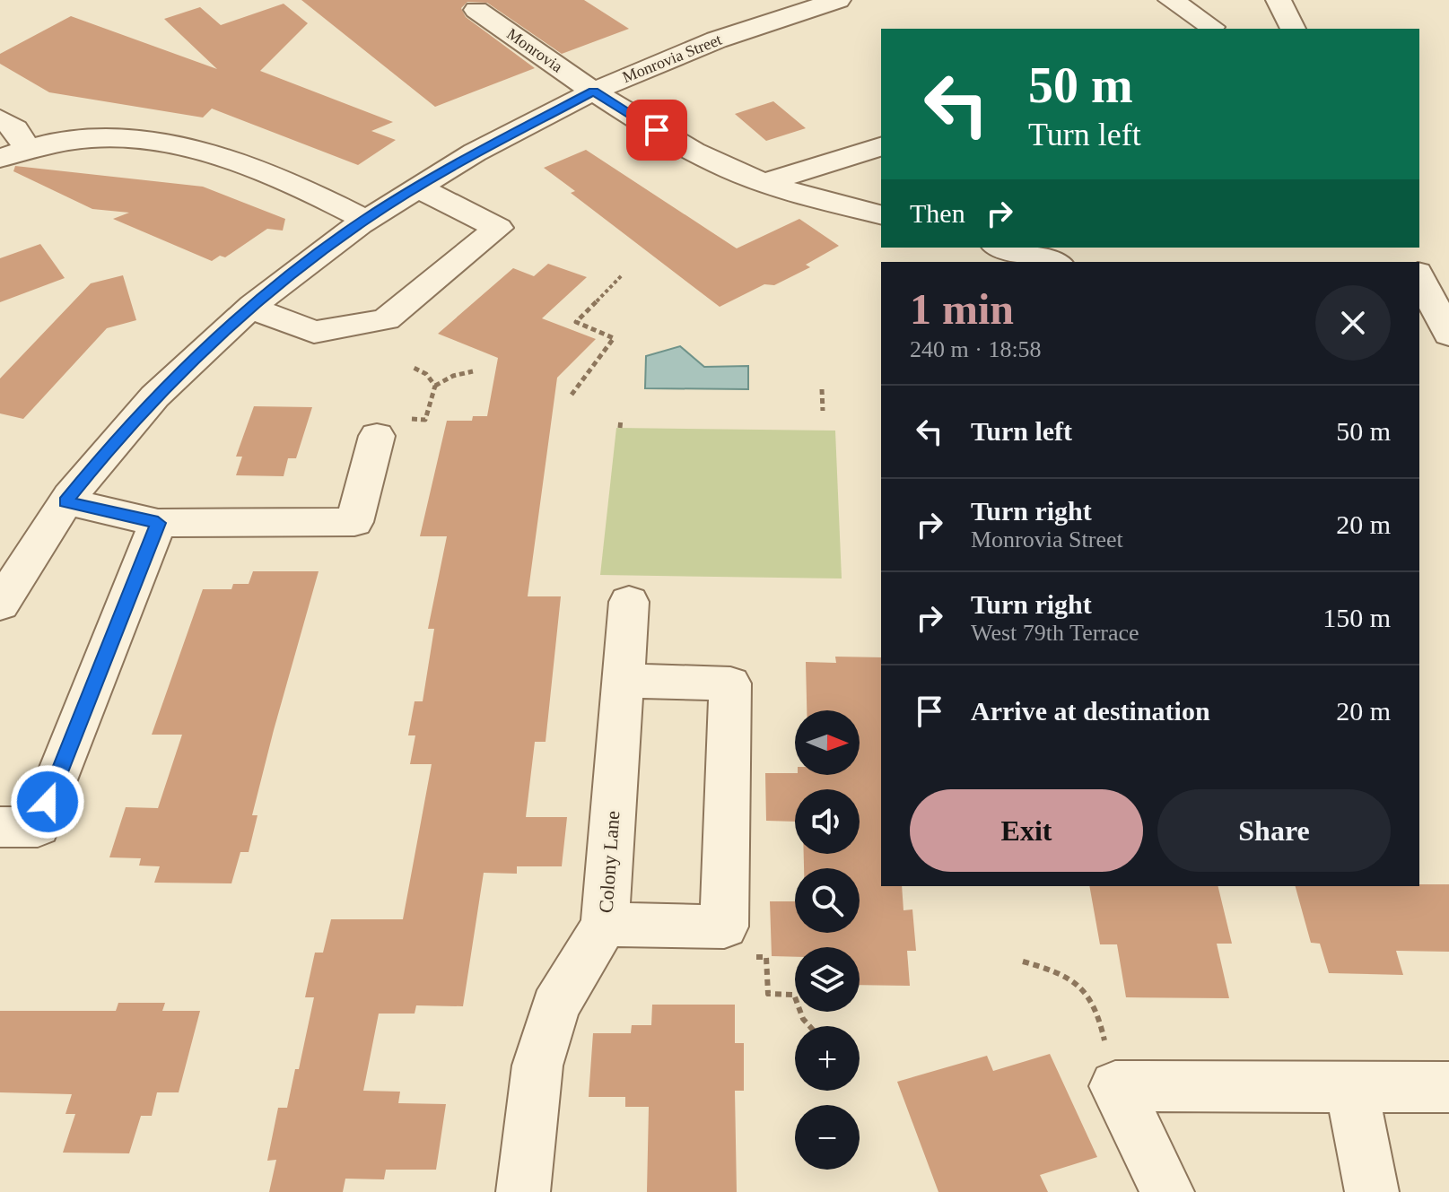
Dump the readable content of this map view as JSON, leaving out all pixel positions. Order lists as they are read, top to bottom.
{
  "streets": {
    "street": ["Monrovia", "Monrovia Street", "Colony Lane"]
  },
  "crossings": [
    ["Monrovia", "Monrovia Street"]
  ],
  "north": "right",
  "page": {
    "turn": ["50 m", "Turn left"],
    "then": "Then",
    "heading": ["1 min", "240 m · 18:58"],
    "list": [
      {
        "name": "Turn left",
        "value": "50 m"
      },
      {
        "name": "Turn right",
        "note": "Monrovia Street",
        "value": "20 m"
      },
      {
        "name": "Turn right",
        "note": "West 79th Terrace",
        "value": "150 m"
      },
      {
        "name": "Arrive at destination",
        "value": "20 m"
      }
    ],
    "map_buttons": ["+", "−"],
    "buttons": ["Exit", "Share"]
  }
}
